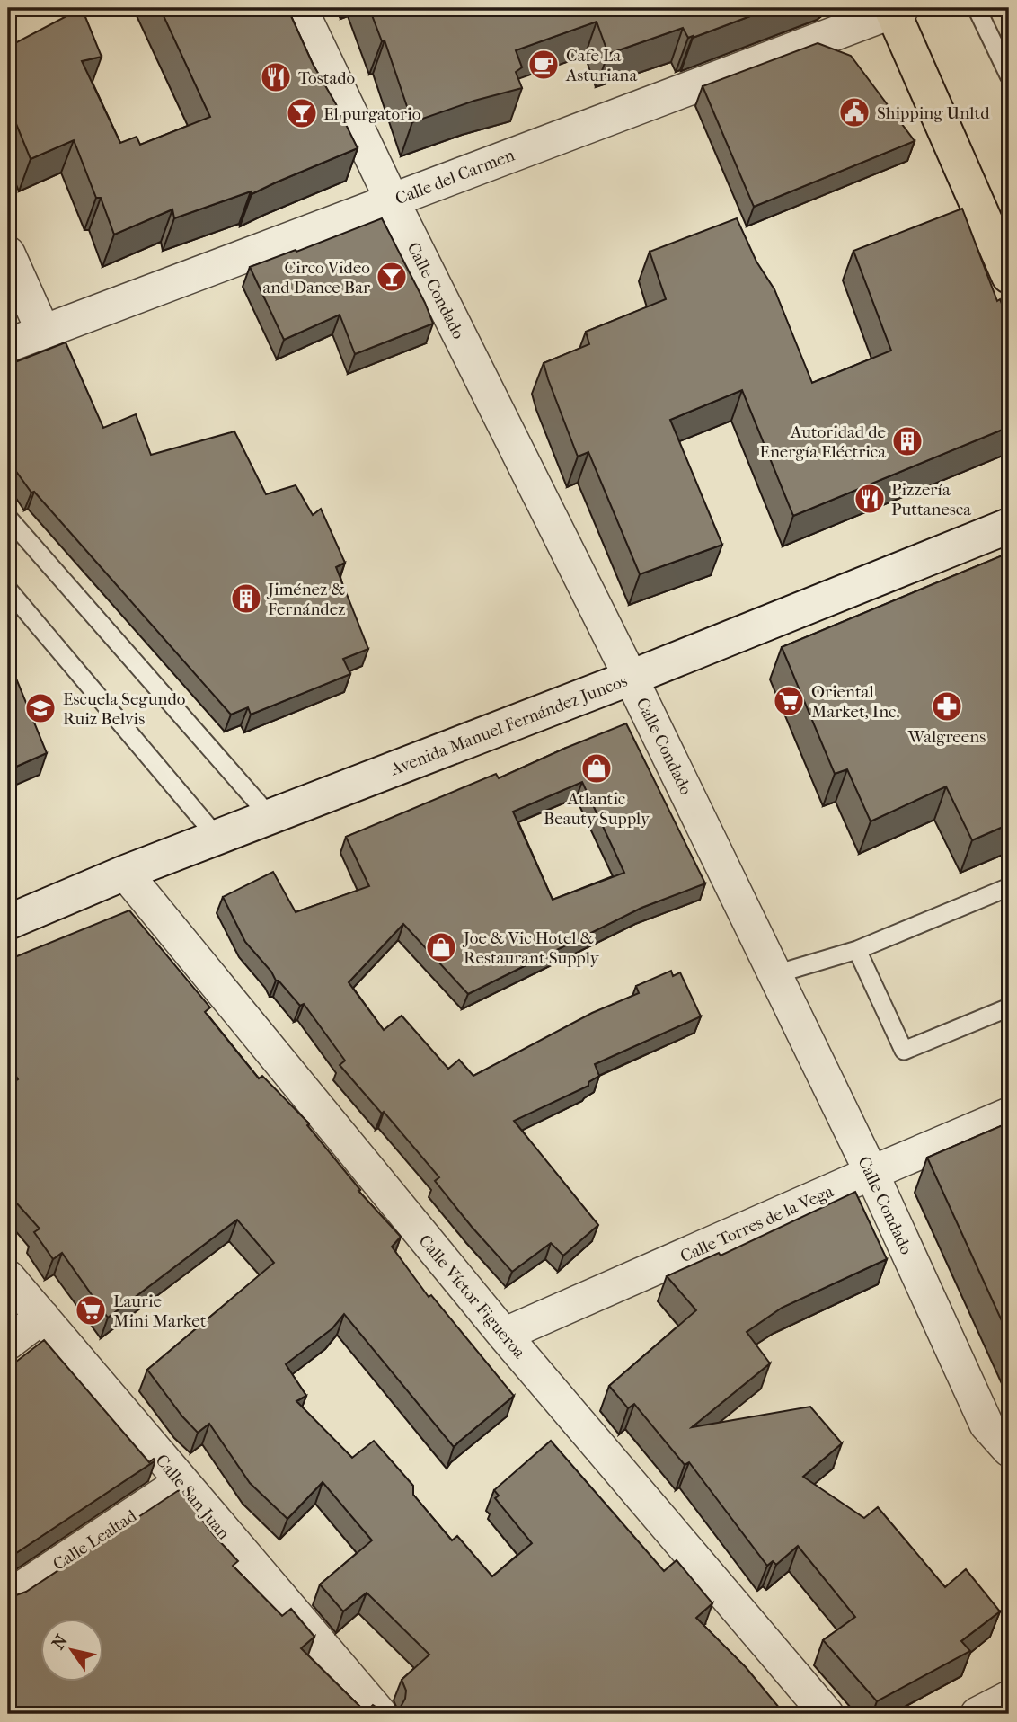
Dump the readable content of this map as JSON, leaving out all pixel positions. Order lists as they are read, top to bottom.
{
  "streets": {
    "main road": ["Avenida Manuel Fernández Juncos"],
    "street": [
      "Calle del Carmen",
      "Calle Condado",
      "Calle Torres de la Vega",
      "Calle Víctor Figueroa",
      "Calle San Juan",
      "Calle Lealtad"
    ]
  },
  "crossings": [
    ["Calle del Carmen", "Calle Condado"],
    ["Calle Condado", "Avenida Manuel Fernández Juncos"],
    ["Calle Condado", "Calle Torres de la Vega"],
    ["Avenida Manuel Fernández Juncos", "Calle Víctor Figueroa"],
    ["Calle Torres de la Vega", "Calle Víctor Figueroa"],
    ["Calle San Juan", "Calle Lealtad"]
  ],
  "places": {
    "cafe": ["Cafe La Asturiana"],
    "restaurant": ["Tostado", "Pizzería Puttanesca"],
    "public building": ["Shipping Unltd"],
    "bar": ["El purgatorio", "Circo Video and Dance Bar"],
    "building": ["Autoridad de Energía Eléctrica", "Jiménez & Fernández"],
    "supermarket": ["Oriental Market, Inc.", "Laurie Mini Market"],
    "pharmacy": ["Walgreens"],
    "school or university": ["Escuela Segundo Ruiz Belvis"],
    "shop": ["Atlantic Beauty Supply", "Joe & Vic Hotel & Restaurant Supply"]
  },
  "north": "top left"
}
